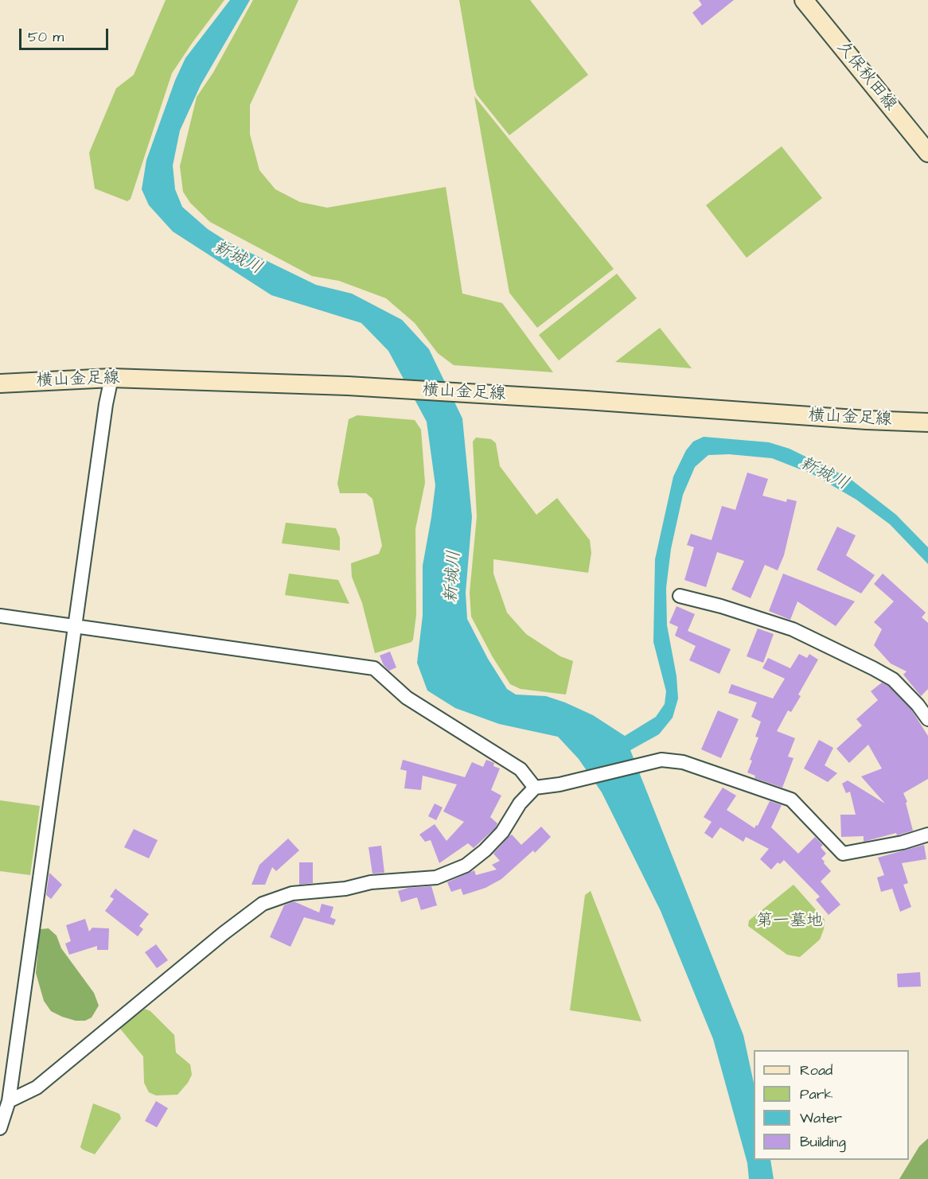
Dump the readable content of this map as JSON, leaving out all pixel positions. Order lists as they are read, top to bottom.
{
  "streets": {
    "street": ["久保秋田線", "横山金足線"]
  },
  "water": ["新城川"],
  "parks": ["第一墓地"],
  "legend": [
    "Road",
    "Park",
    "Water",
    "Building"
  ],
  "scale_bar": "50 m"
}
